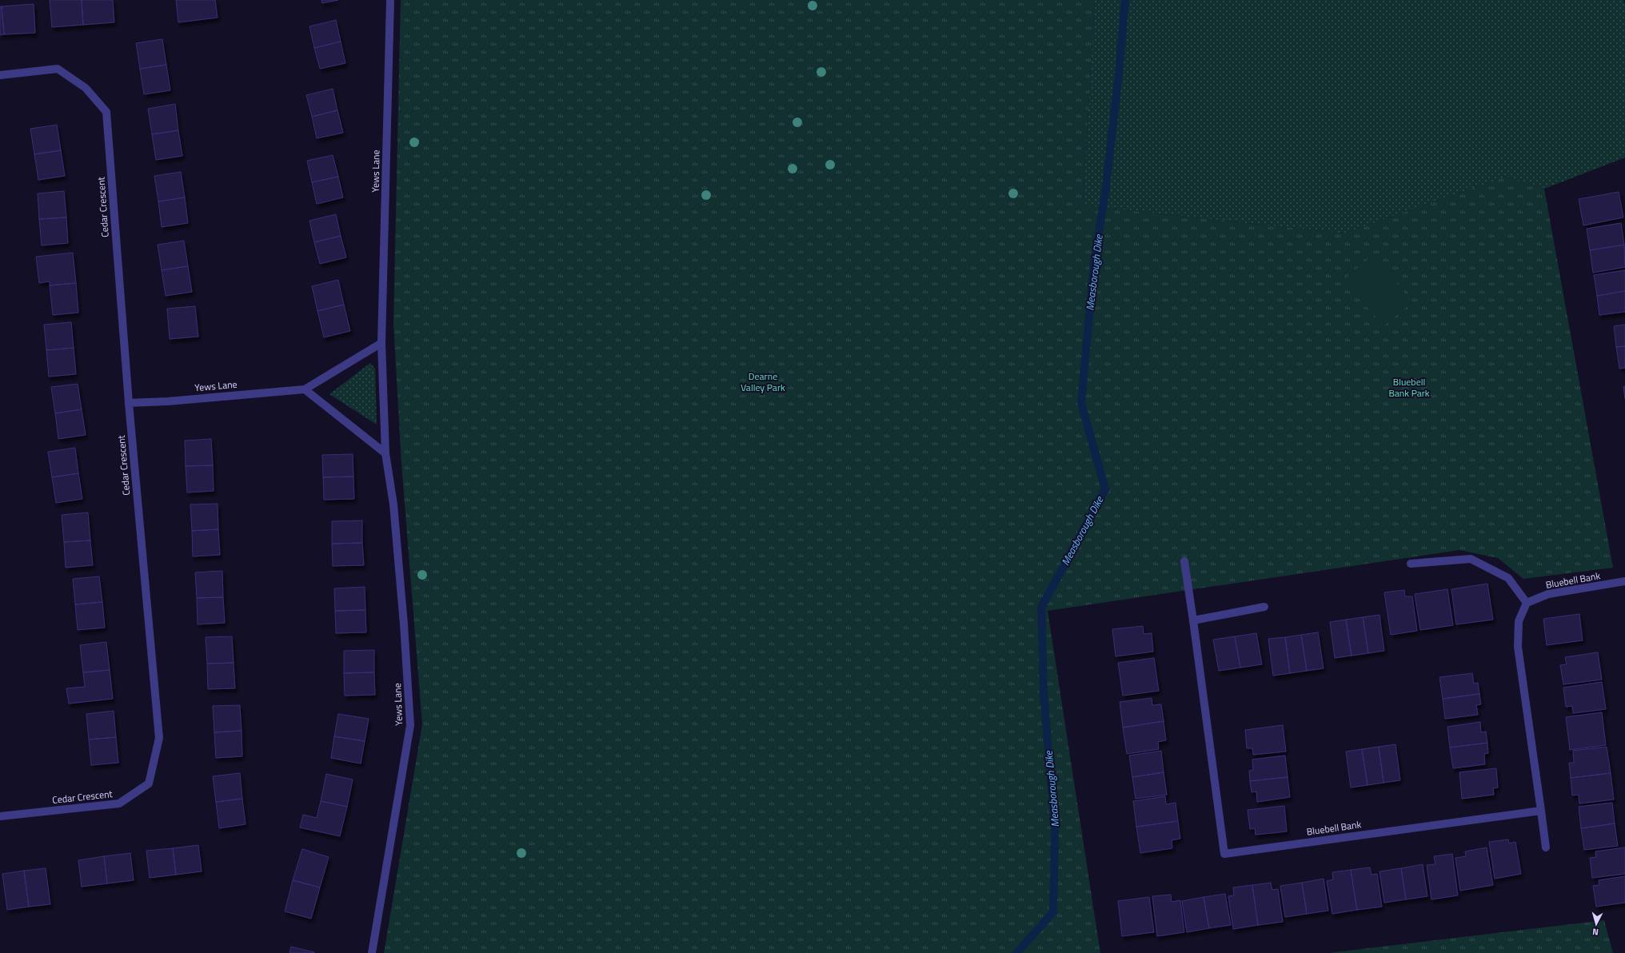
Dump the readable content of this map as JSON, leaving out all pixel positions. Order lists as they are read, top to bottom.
{
  "streets": {
    "street": ["Yews Lane", "Cedar Crescent", "Bluebell Bank"]
  },
  "crossings": [
    ["Yews Lane", "Cedar Crescent"]
  ],
  "water": ["Measborough Dike"],
  "parks": ["Dearne Valley Park", "Bluebell Bank Park"],
  "north": "bottom"
}
